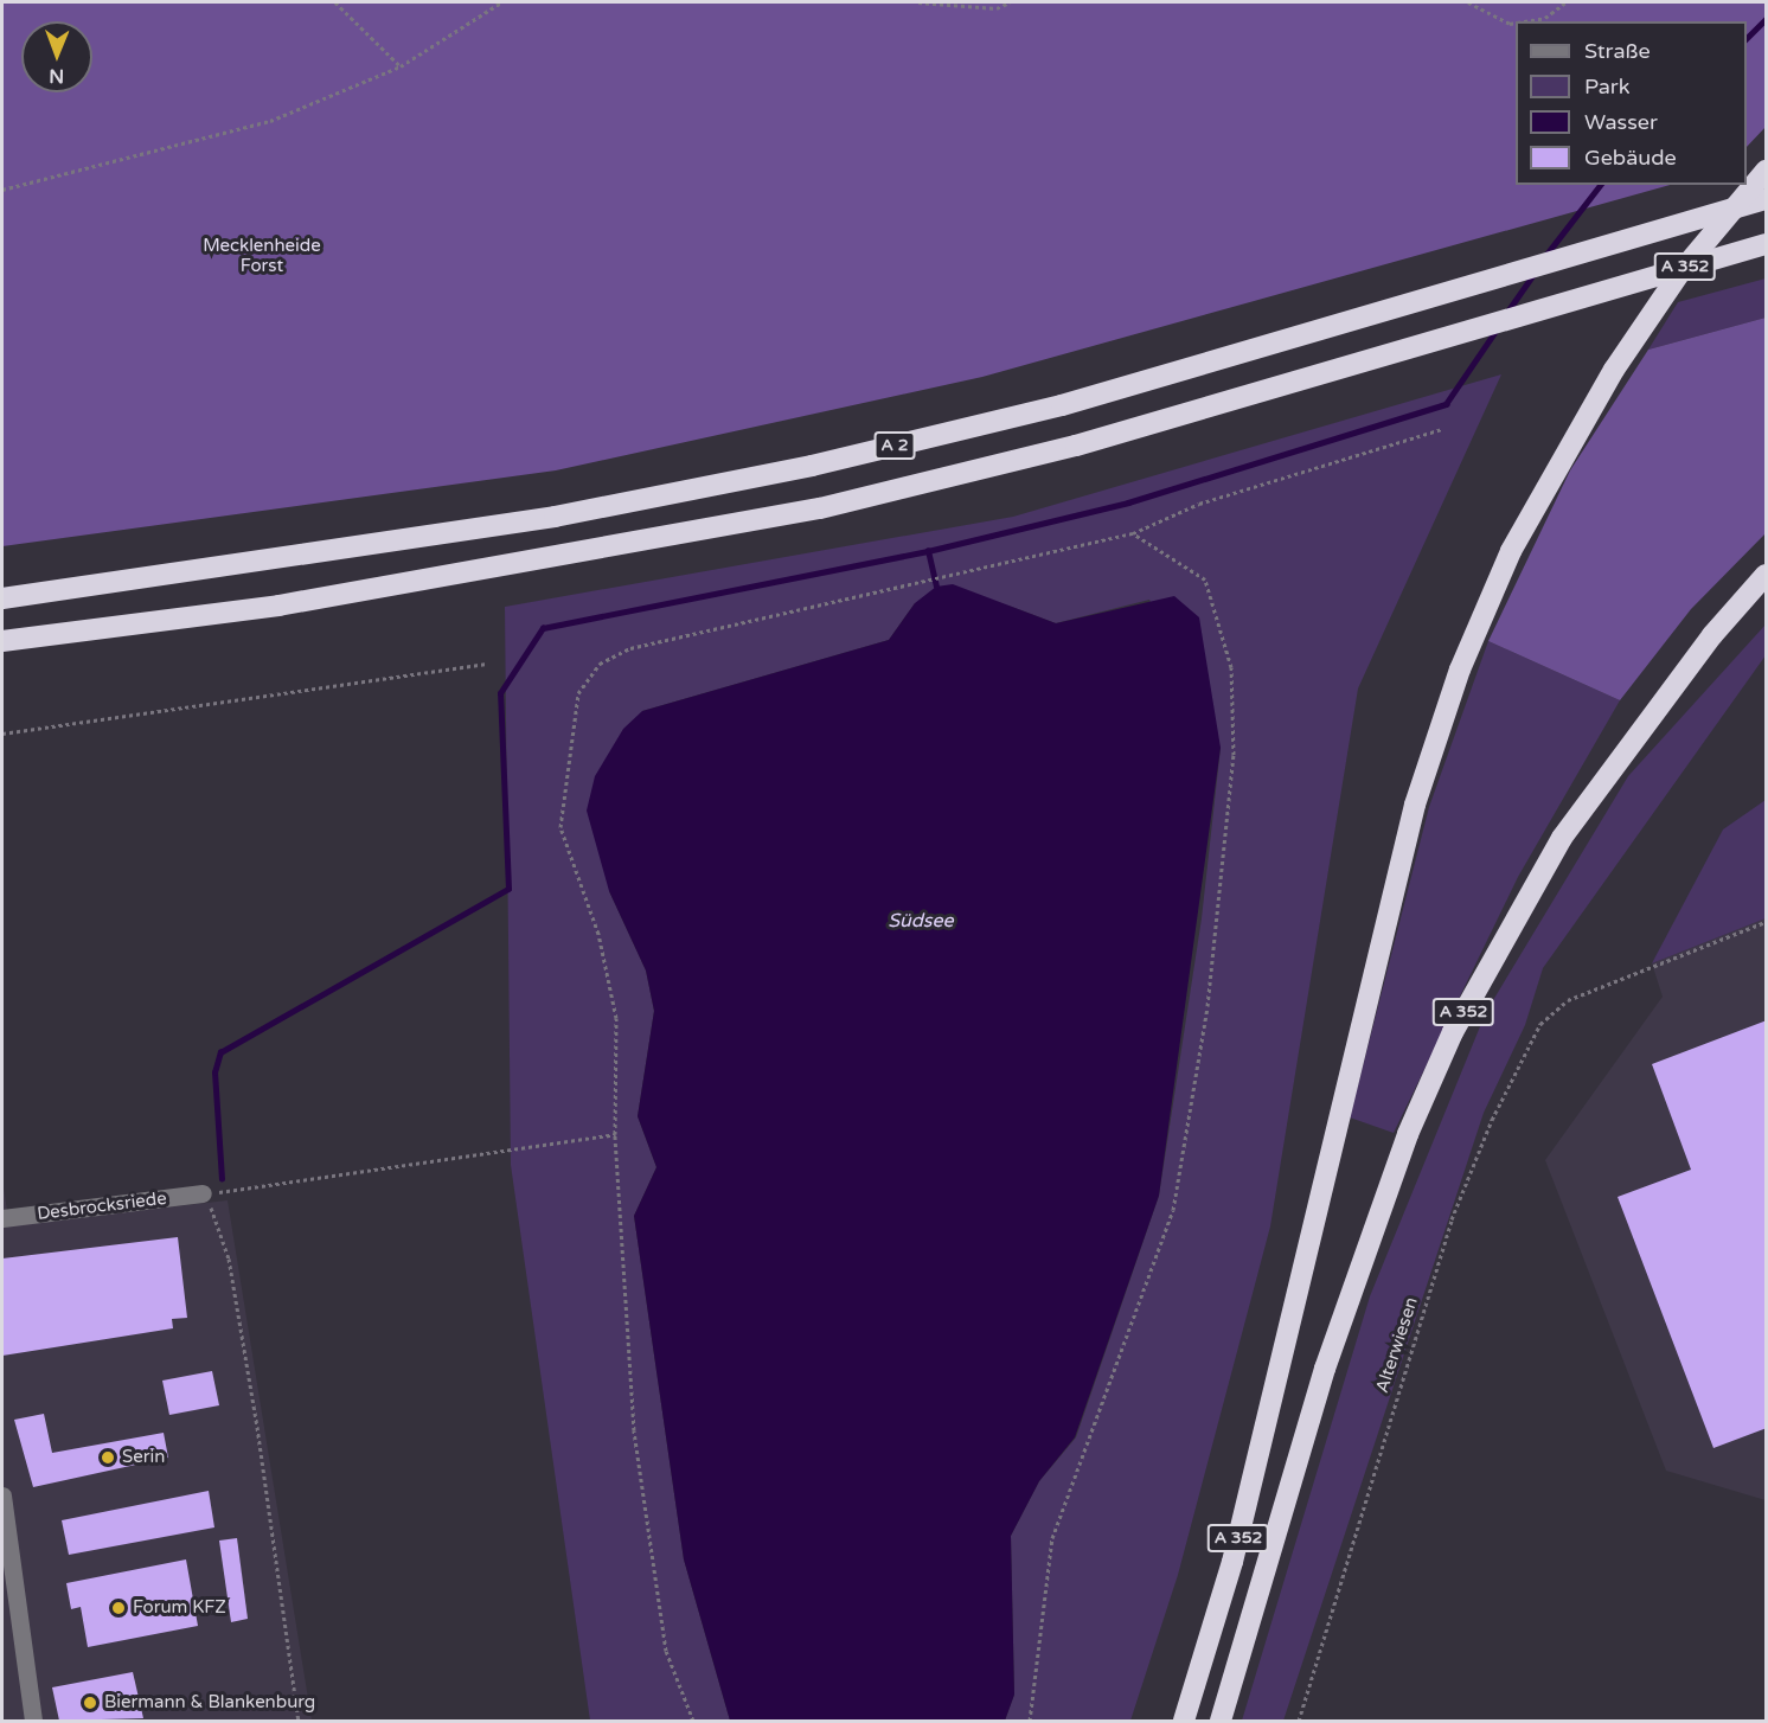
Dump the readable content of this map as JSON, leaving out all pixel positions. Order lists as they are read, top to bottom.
{
  "streets": {
    "highway": ["A 352", "A 2"],
    "street": ["Desbrocksriede"],
    "path": ["Alterwiesen"]
  },
  "water": ["Südsee"],
  "parks": ["Mecklenheide Forst"],
  "places": ["Serin", "Forum KFZ", "Biermann & Blankenburg"],
  "legend": [
    "Straße",
    "Park",
    "Wasser",
    "Gebäude"
  ],
  "north": "bottom"
}
